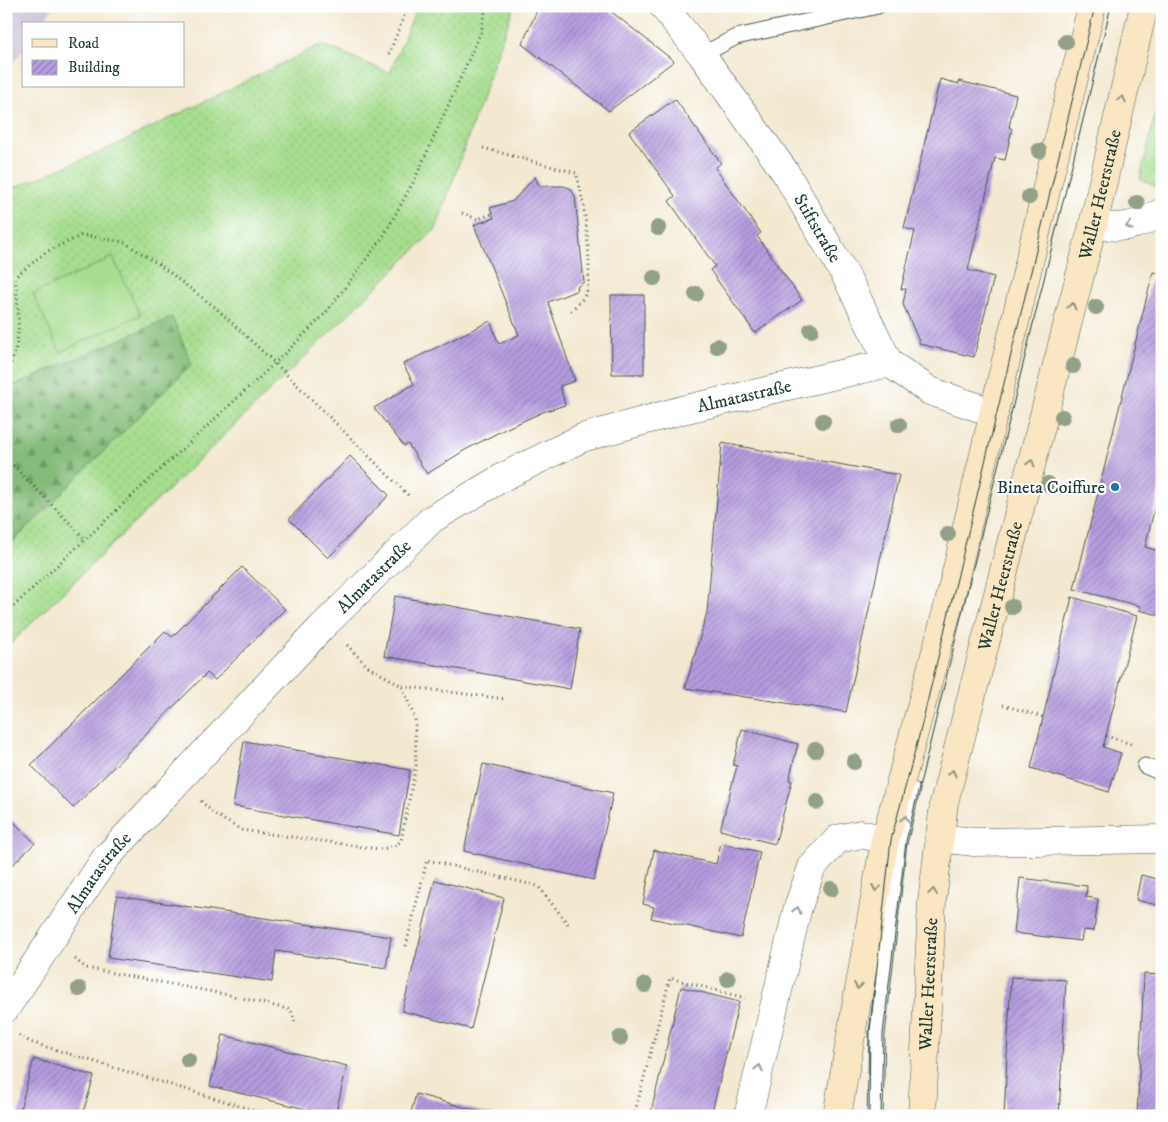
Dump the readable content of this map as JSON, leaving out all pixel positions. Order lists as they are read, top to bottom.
{
  "streets": {
    "main road": ["Waller Heerstraße"],
    "street": ["Stiftstraße", "Almatastraße"]
  },
  "crossings": [
    ["Stiftstraße", "Almatastraße"]
  ],
  "places": ["Bineta Coiffure"],
  "legend": ["Road", "Building"]
}
